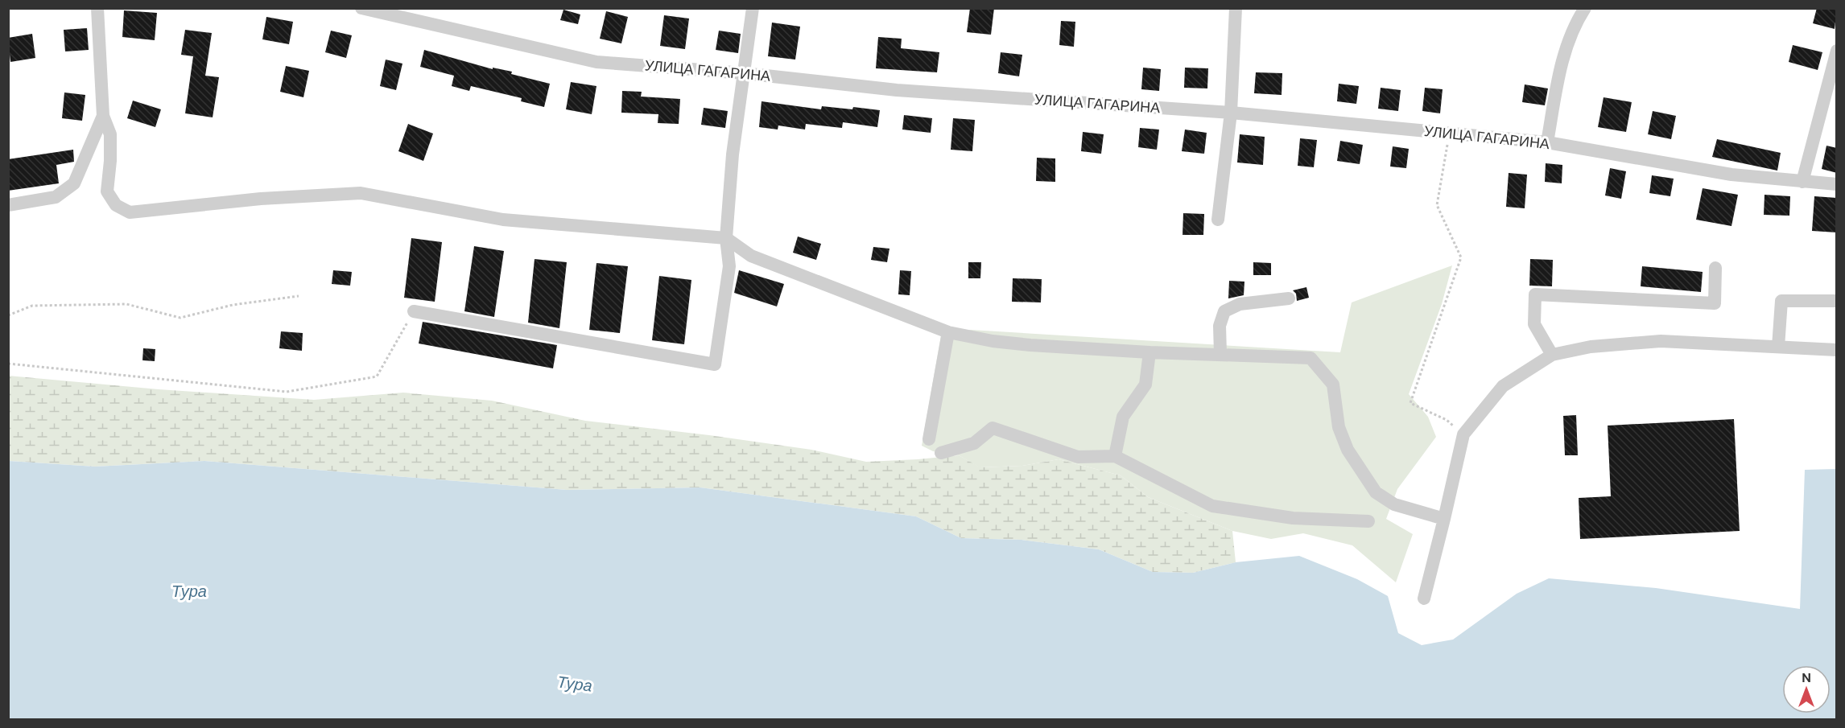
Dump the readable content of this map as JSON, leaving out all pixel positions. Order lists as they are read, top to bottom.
{
  "streets": {
    "street": ["УЛИЦА ГАГАРИНА"]
  },
  "water": ["Тура"],
  "north": "top"
}
